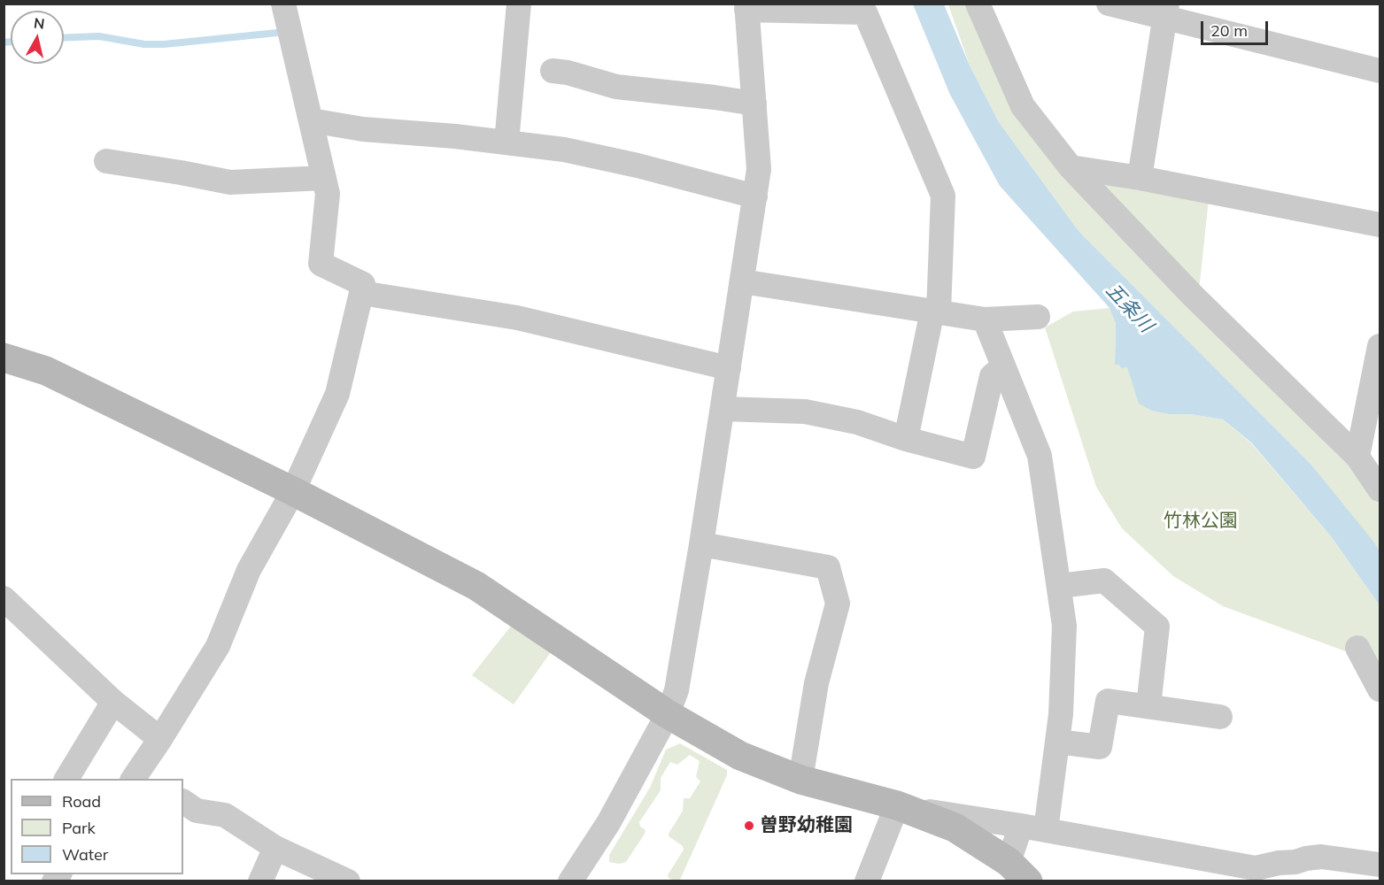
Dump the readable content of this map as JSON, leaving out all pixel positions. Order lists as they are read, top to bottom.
{
  "water": ["五条川"],
  "parks": ["竹林公園"],
  "places": ["曽野幼稚園"],
  "legend": ["Road", "Park", "Water"],
  "scale_bar": "20 m",
  "north": "top"
}
